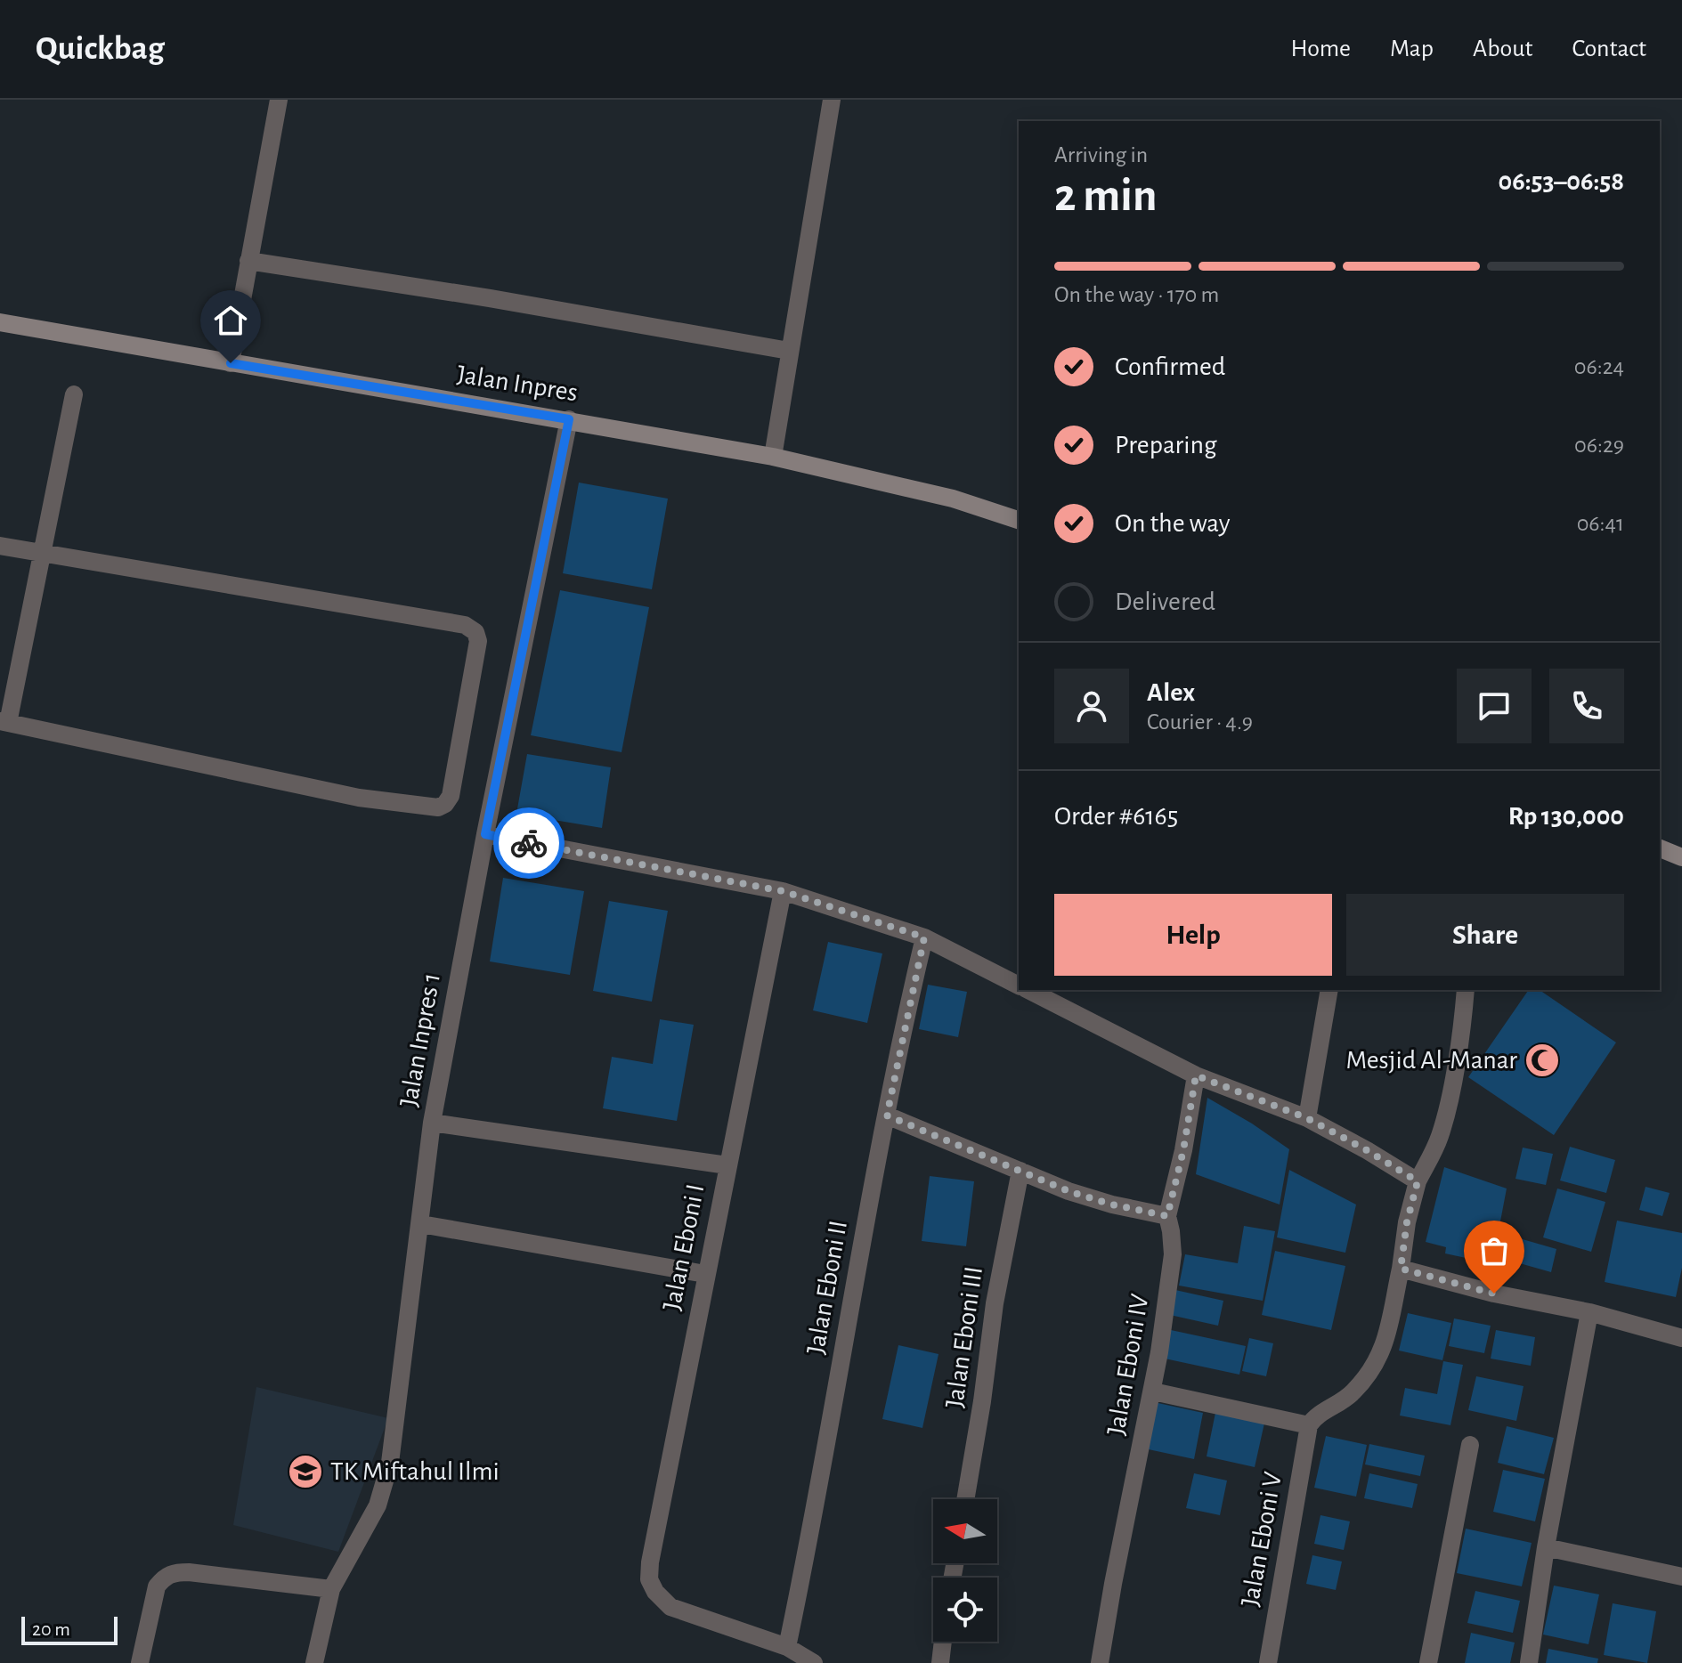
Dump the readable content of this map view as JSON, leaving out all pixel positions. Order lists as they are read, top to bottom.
{
  "streets": {
    "main road": ["Jalan Inpres"],
    "street": [
      "Jalan Inpres 1",
      "Jalan Eboni I",
      "Jalan Eboni II",
      "Jalan Eboni III",
      "Jalan Eboni IV",
      "Jalan Eboni V"
    ]
  },
  "crossings": [
    ["Jalan Inpres", "Jalan Inpres 1"],
    ["Jalan Eboni I", "Jalan Eboni II"]
  ],
  "places": {
    "mosque": ["Mesjid Al-Manar"],
    "school or university": ["TK Miftahul Ilmi"]
  },
  "scale_bar": "20 m",
  "north": "left",
  "page": {
    "header": "Quickbag",
    "nav": [
      "Home",
      "Map",
      "About",
      "Contact"
    ],
    "heading": ["2 min", "Arriving in", "06:53–06:58"],
    "panel": [
      "Alex",
      "Courier · 4.9",
      "Order #6165",
      "Rp 130,000"
    ],
    "bar": "On the way · 170 m",
    "list": [
      ["Confirmed", "06:24"],
      ["Preparing", "06:29"],
      ["On the way", "06:41"],
      "Delivered"
    ],
    "buttons": ["Help", "Share"],
    "scale": "20 m"
  }
}
